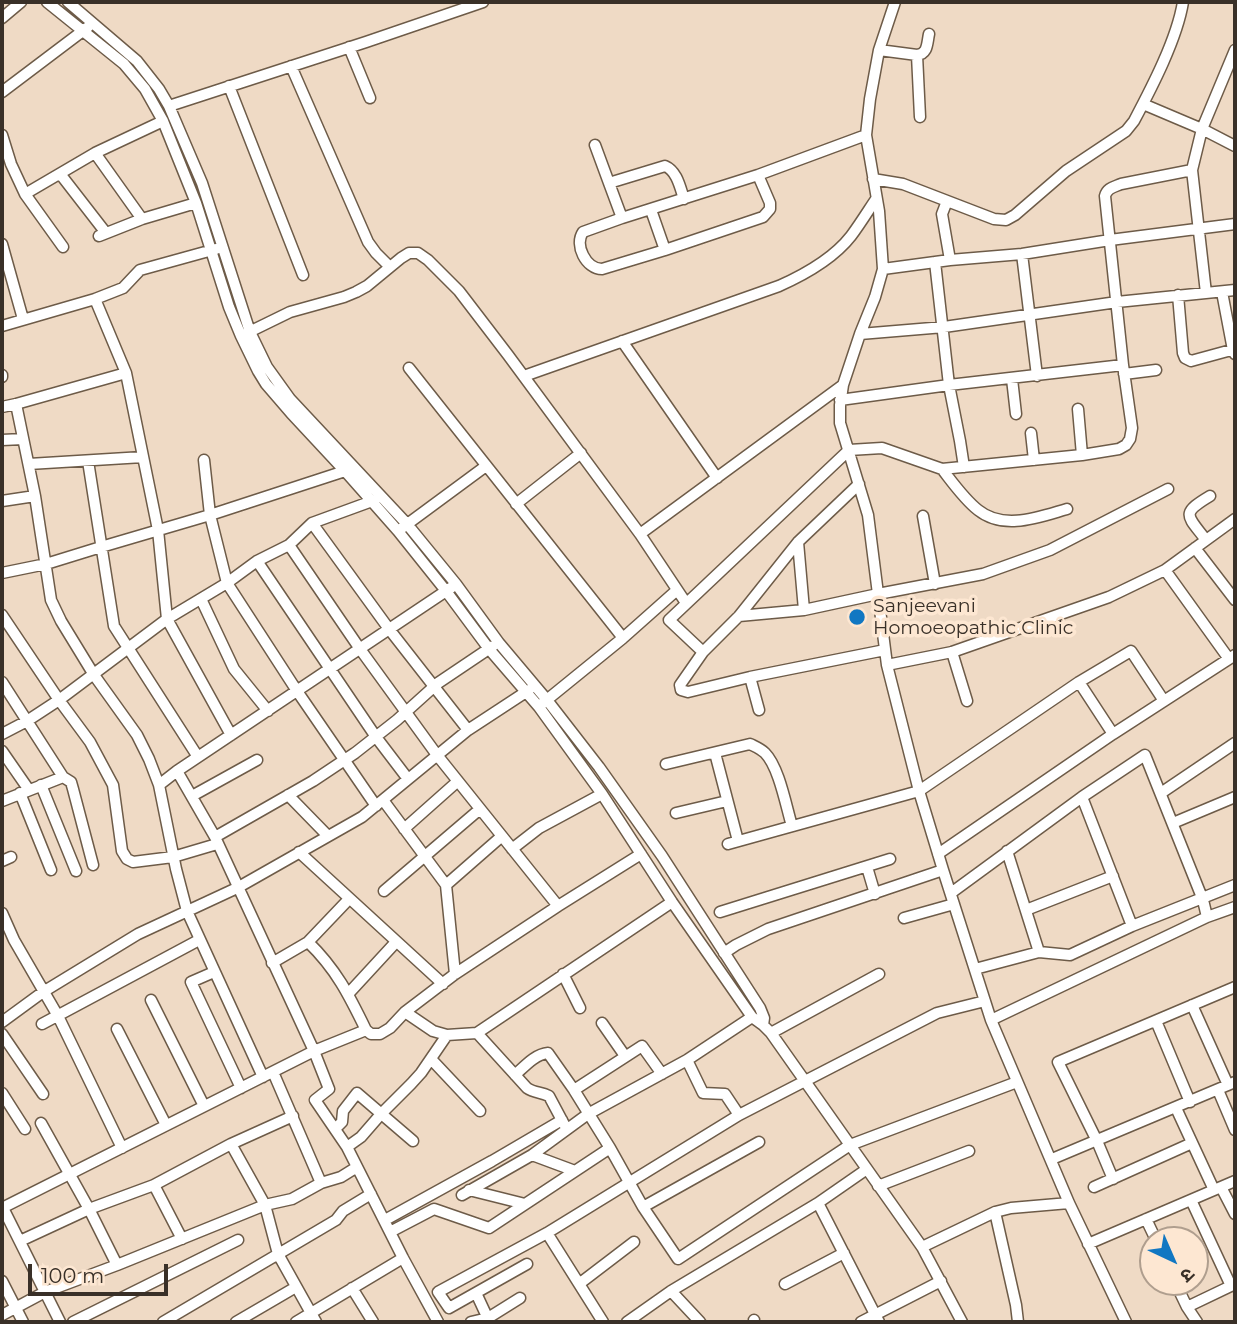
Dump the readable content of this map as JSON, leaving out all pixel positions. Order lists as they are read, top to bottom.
{
  "places": ["Sanjeevani Homoeopathic Clinic"],
  "scale_bar": "100 m",
  "north": "bottom right"
}
